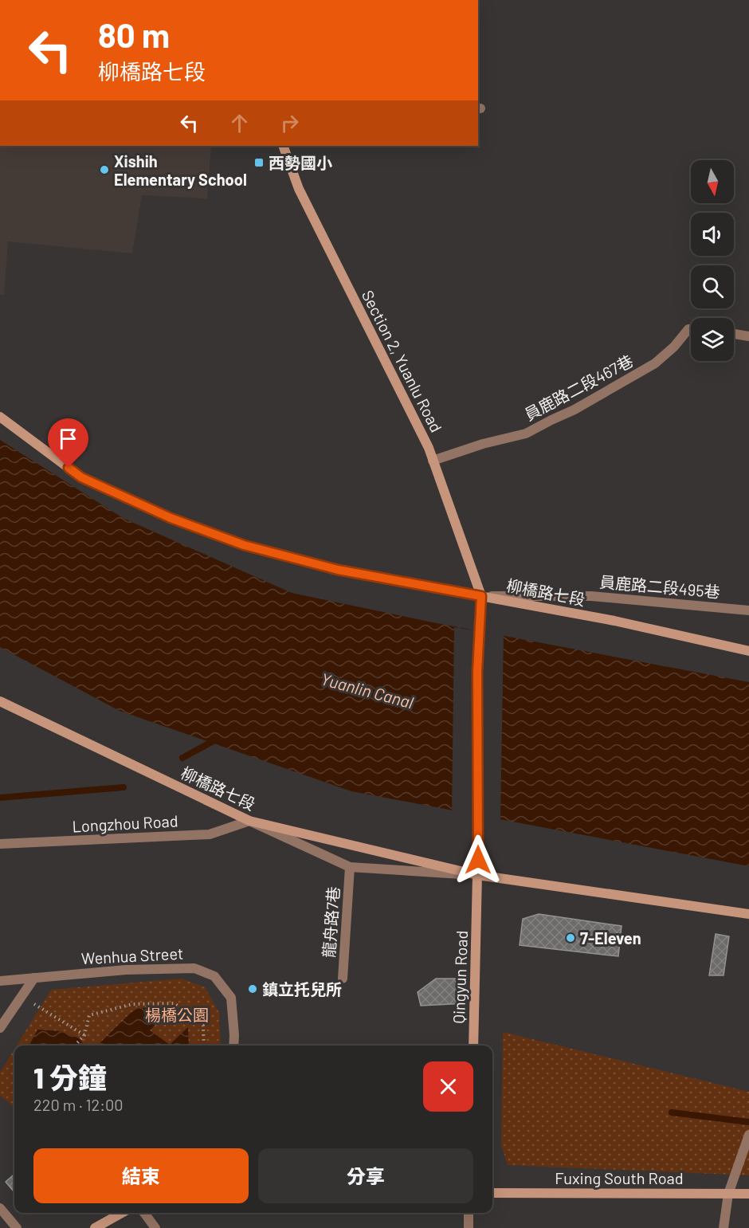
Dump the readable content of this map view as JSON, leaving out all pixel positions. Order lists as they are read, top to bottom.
{
  "streets": {
    "main road": [
      "Section 2, Yuanlu Road",
      "柳橋路七段",
      "Qingyun Road",
      "Fuxing South Road"
    ],
    "street": [
      "員鹿路二段467巷",
      "員鹿路二段495巷",
      "Longzhou Road",
      "龍舟路7巷",
      "Wenhua Street"
    ]
  },
  "crossings": [
    ["Section 2, Yuanlu Road", "員鹿路二段467巷"],
    ["Section 2, Yuanlu Road", "員鹿路二段495巷"],
    ["Section 2, Yuanlu Road", "柳橋路七段"],
    ["Section 2, Yuanlu Road", "Qingyun Road"],
    ["員鹿路二段495巷", "柳橋路七段"],
    ["員鹿路二段495巷", "Qingyun Road"],
    ["柳橋路七段", "Longzhou Road"],
    ["柳橋路七段", "Qingyun Road"]
  ],
  "water": ["Yuanlin Canal"],
  "parks": ["楊橋公園"],
  "places": {
    "transit": ["西勢國小"],
    "other": ["Xishih Elementary School", "7-Eleven", "鎮立托兒所"]
  },
  "north": "bottom",
  "page": {
    "turn": ["80 m", "柳橋路七段"],
    "heading": ["1 分鐘", "220 m · 12:00"],
    "buttons": ["結束", "分享"]
  }
}
